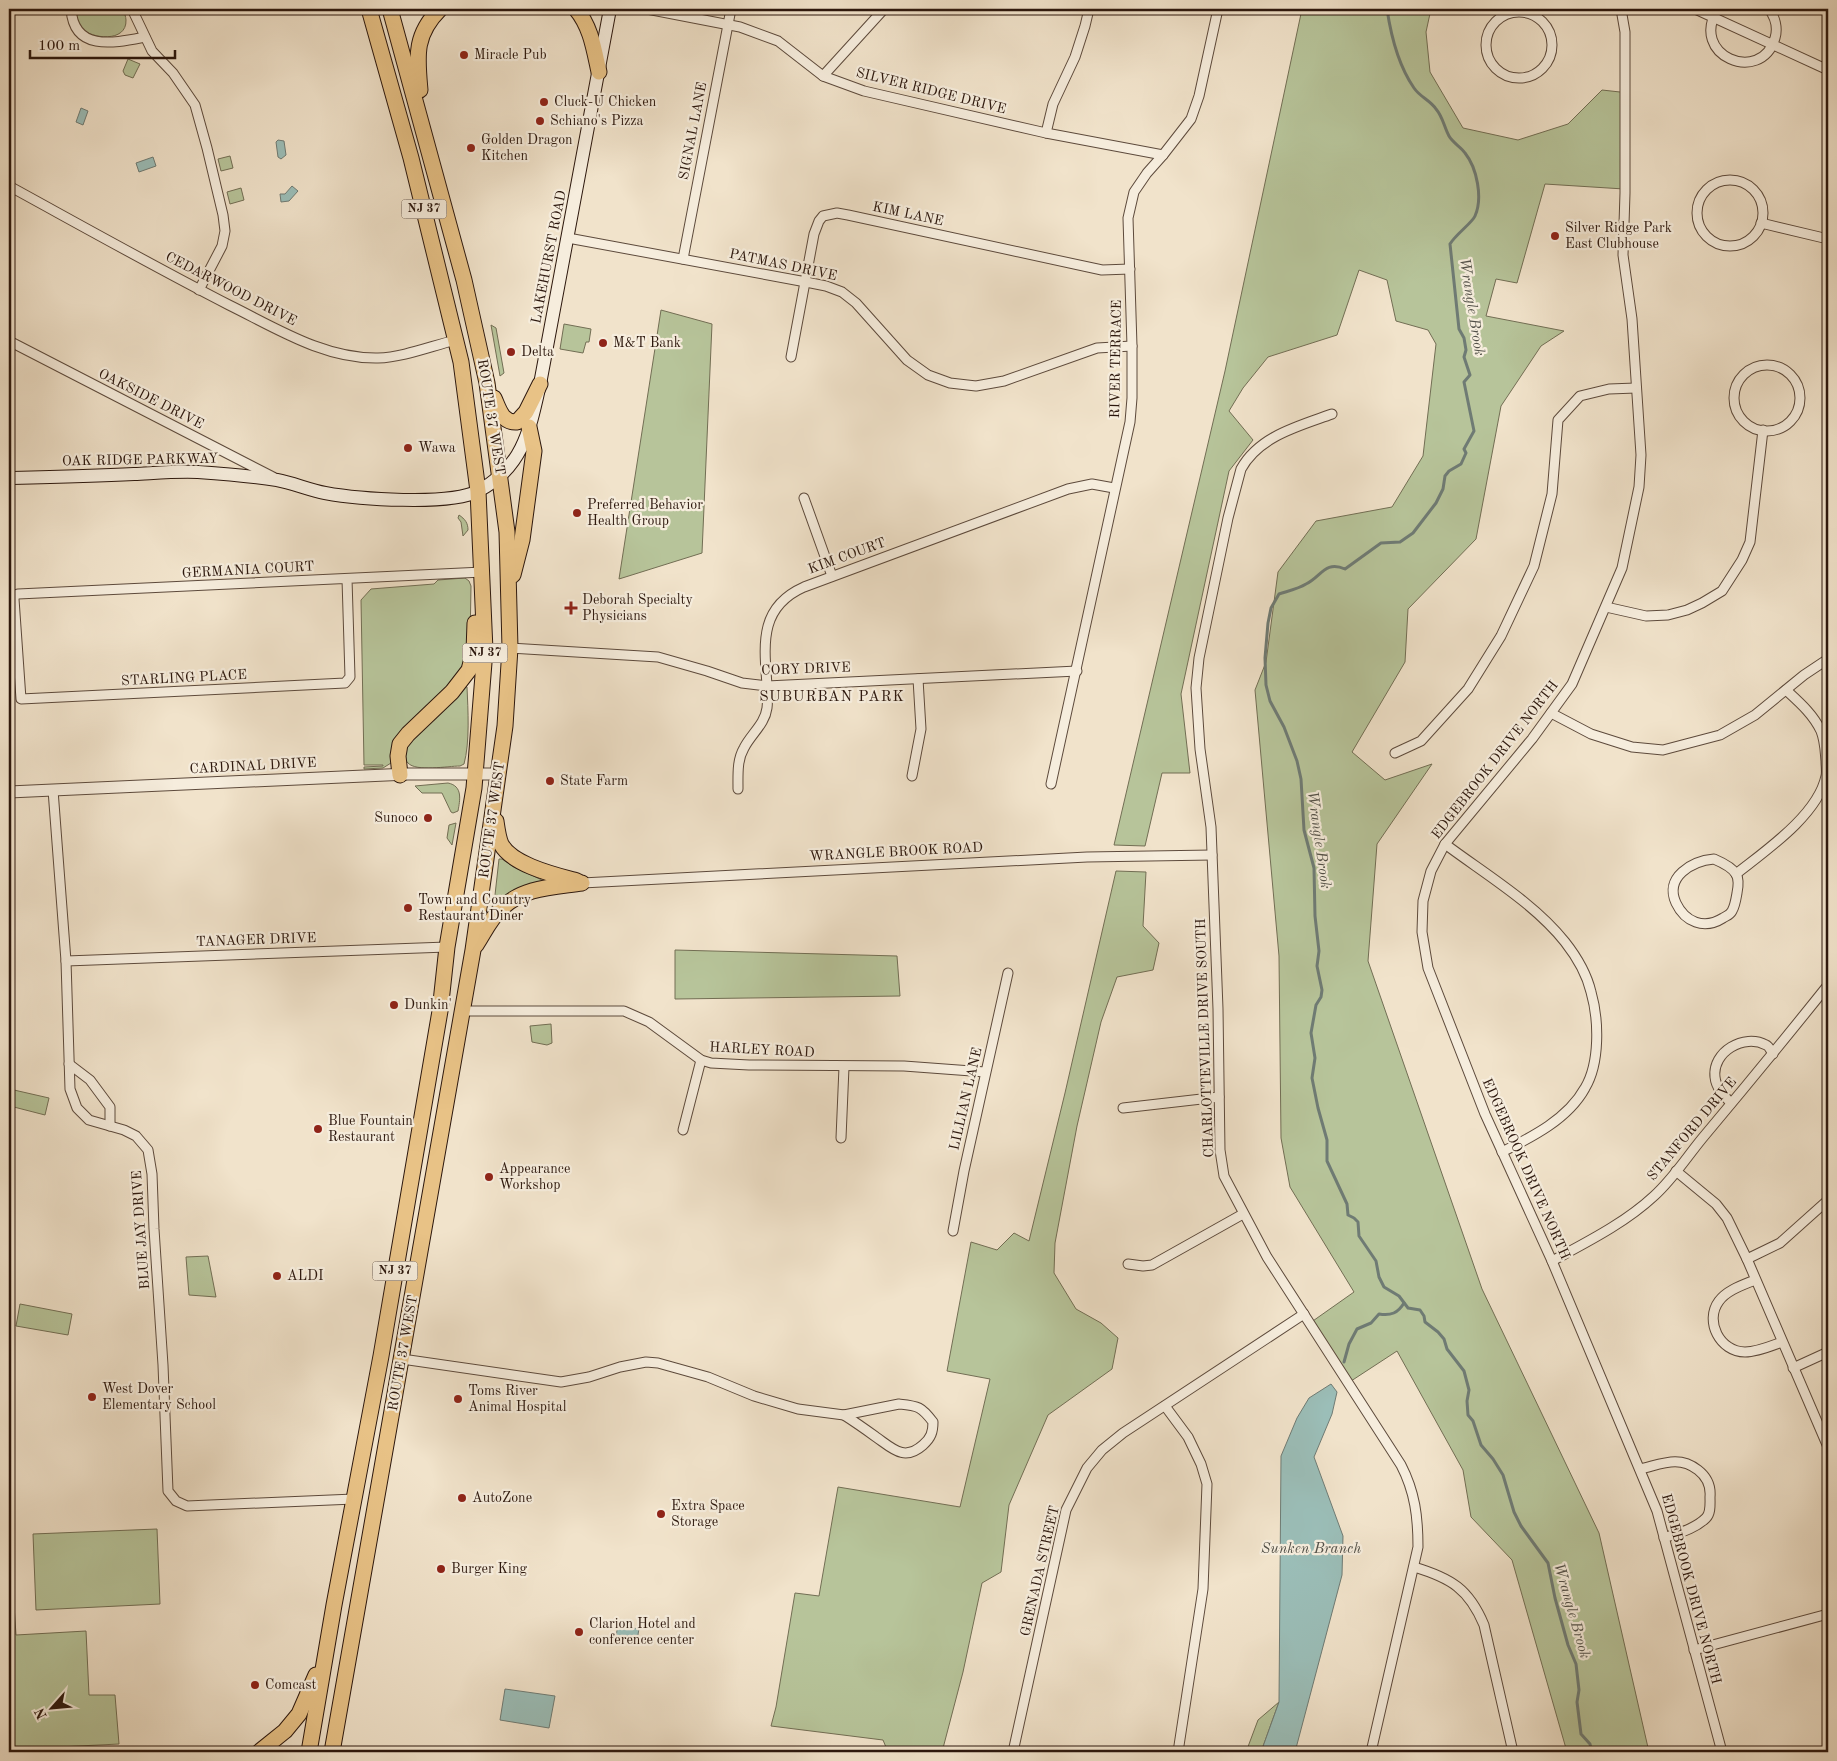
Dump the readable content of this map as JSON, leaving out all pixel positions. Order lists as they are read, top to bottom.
{
  "streets": {
    "highway": ["NJ 37", "ROUTE 37 WEST"],
    "main road": ["LAKEHURST ROAD", "OAK RIDGE PARKWAY"],
    "street": [
      "SILVER RIDGE DRIVE",
      "SIGNAL LANE",
      "KIM LANE",
      "PATMAS DRIVE",
      "CEDARWOOD DRIVE",
      "RIVER TERRACE",
      "OAKSIDE DRIVE",
      "KIM COURT",
      "GERMANIA COURT",
      "CORY DRIVE",
      "STARLING PLACE",
      "EDGEBROOK DRIVE NORTH",
      "CARDINAL DRIVE",
      "WRANGLE BROOK ROAD",
      "TANAGER DRIVE",
      "CHARLOTTEVILLE DRIVE SOUTH",
      "HARLEY ROAD",
      "LILLIAN LANE",
      "STANFORD DRIVE",
      "BLUE JAY DRIVE",
      "GRENADA STREET"
    ]
  },
  "crossings": [
    ["SILVER RIDGE DRIVE", "SIGNAL LANE"],
    ["SILVER RIDGE DRIVE", "RIVER TERRACE"],
    ["SIGNAL LANE", "PATMAS DRIVE"],
    ["KIM LANE", "PATMAS DRIVE"],
    ["KIM LANE", "RIVER TERRACE"],
    ["LAKEHURST ROAD", "PATMAS DRIVE"],
    ["LAKEHURST ROAD", "ROUTE 37 WEST"],
    ["LAKEHURST ROAD", "OAK RIDGE PARKWAY"],
    ["PATMAS DRIVE", "RIVER TERRACE"],
    ["CEDARWOOD DRIVE", "ROUTE 37 WEST"],
    ["RIVER TERRACE", "KIM COURT"],
    ["RIVER TERRACE", "CORY DRIVE"],
    ["OAKSIDE DRIVE", "OAK RIDGE PARKWAY"],
    ["ROUTE 37 WEST", "OAK RIDGE PARKWAY"],
    ["ROUTE 37 WEST", "GERMANIA COURT"],
    ["ROUTE 37 WEST", "CORY DRIVE"],
    ["ROUTE 37 WEST", "CARDINAL DRIVE"],
    ["ROUTE 37 WEST", "TANAGER DRIVE"],
    ["ROUTE 37 WEST", "HARLEY ROAD"],
    ["ROUTE 37 WEST", "BLUE JAY DRIVE"],
    ["KIM COURT", "CORY DRIVE"],
    ["GERMANIA COURT", "STARLING PLACE"],
    ["EDGEBROOK DRIVE NORTH", "STANFORD DRIVE"],
    ["CARDINAL DRIVE", "BLUE JAY DRIVE"],
    ["WRANGLE BROOK ROAD", "CHARLOTTEVILLE DRIVE SOUTH"],
    ["TANAGER DRIVE", "BLUE JAY DRIVE"],
    ["CHARLOTTEVILLE DRIVE SOUTH", "GRENADA STREET"],
    ["HARLEY ROAD", "LILLIAN LANE"]
  ],
  "districts": ["SUBURBAN PARK"],
  "water": ["Wrangle Brook", "Sunken Branch"],
  "places": {
    "other": [
      "Miracle Pub",
      "Cluck-U Chicken",
      "Schiano's Pizza",
      "Golden Dragon Kitchen",
      "Silver Ridge Park East Clubhouse",
      "M&T Bank",
      "Delta",
      "Wawa",
      "Preferred Behavior Health Group",
      "State Farm",
      "Sunoco",
      "Town and Country Restaurant Diner",
      "Dunkin'",
      "Blue Fountain Restaurant",
      "Appearance Workshop",
      "ALDI",
      "West Dover Elementary School",
      "Toms River Animal Hospital",
      "AutoZone",
      "Extra Space Storage",
      "Burger King",
      "Clarion Hotel and conference center",
      "Comcast"
    ],
    "health": ["Deborah Specialty Physicians"]
  },
  "scale_bar": "100 m",
  "north": "bottom left"
}
